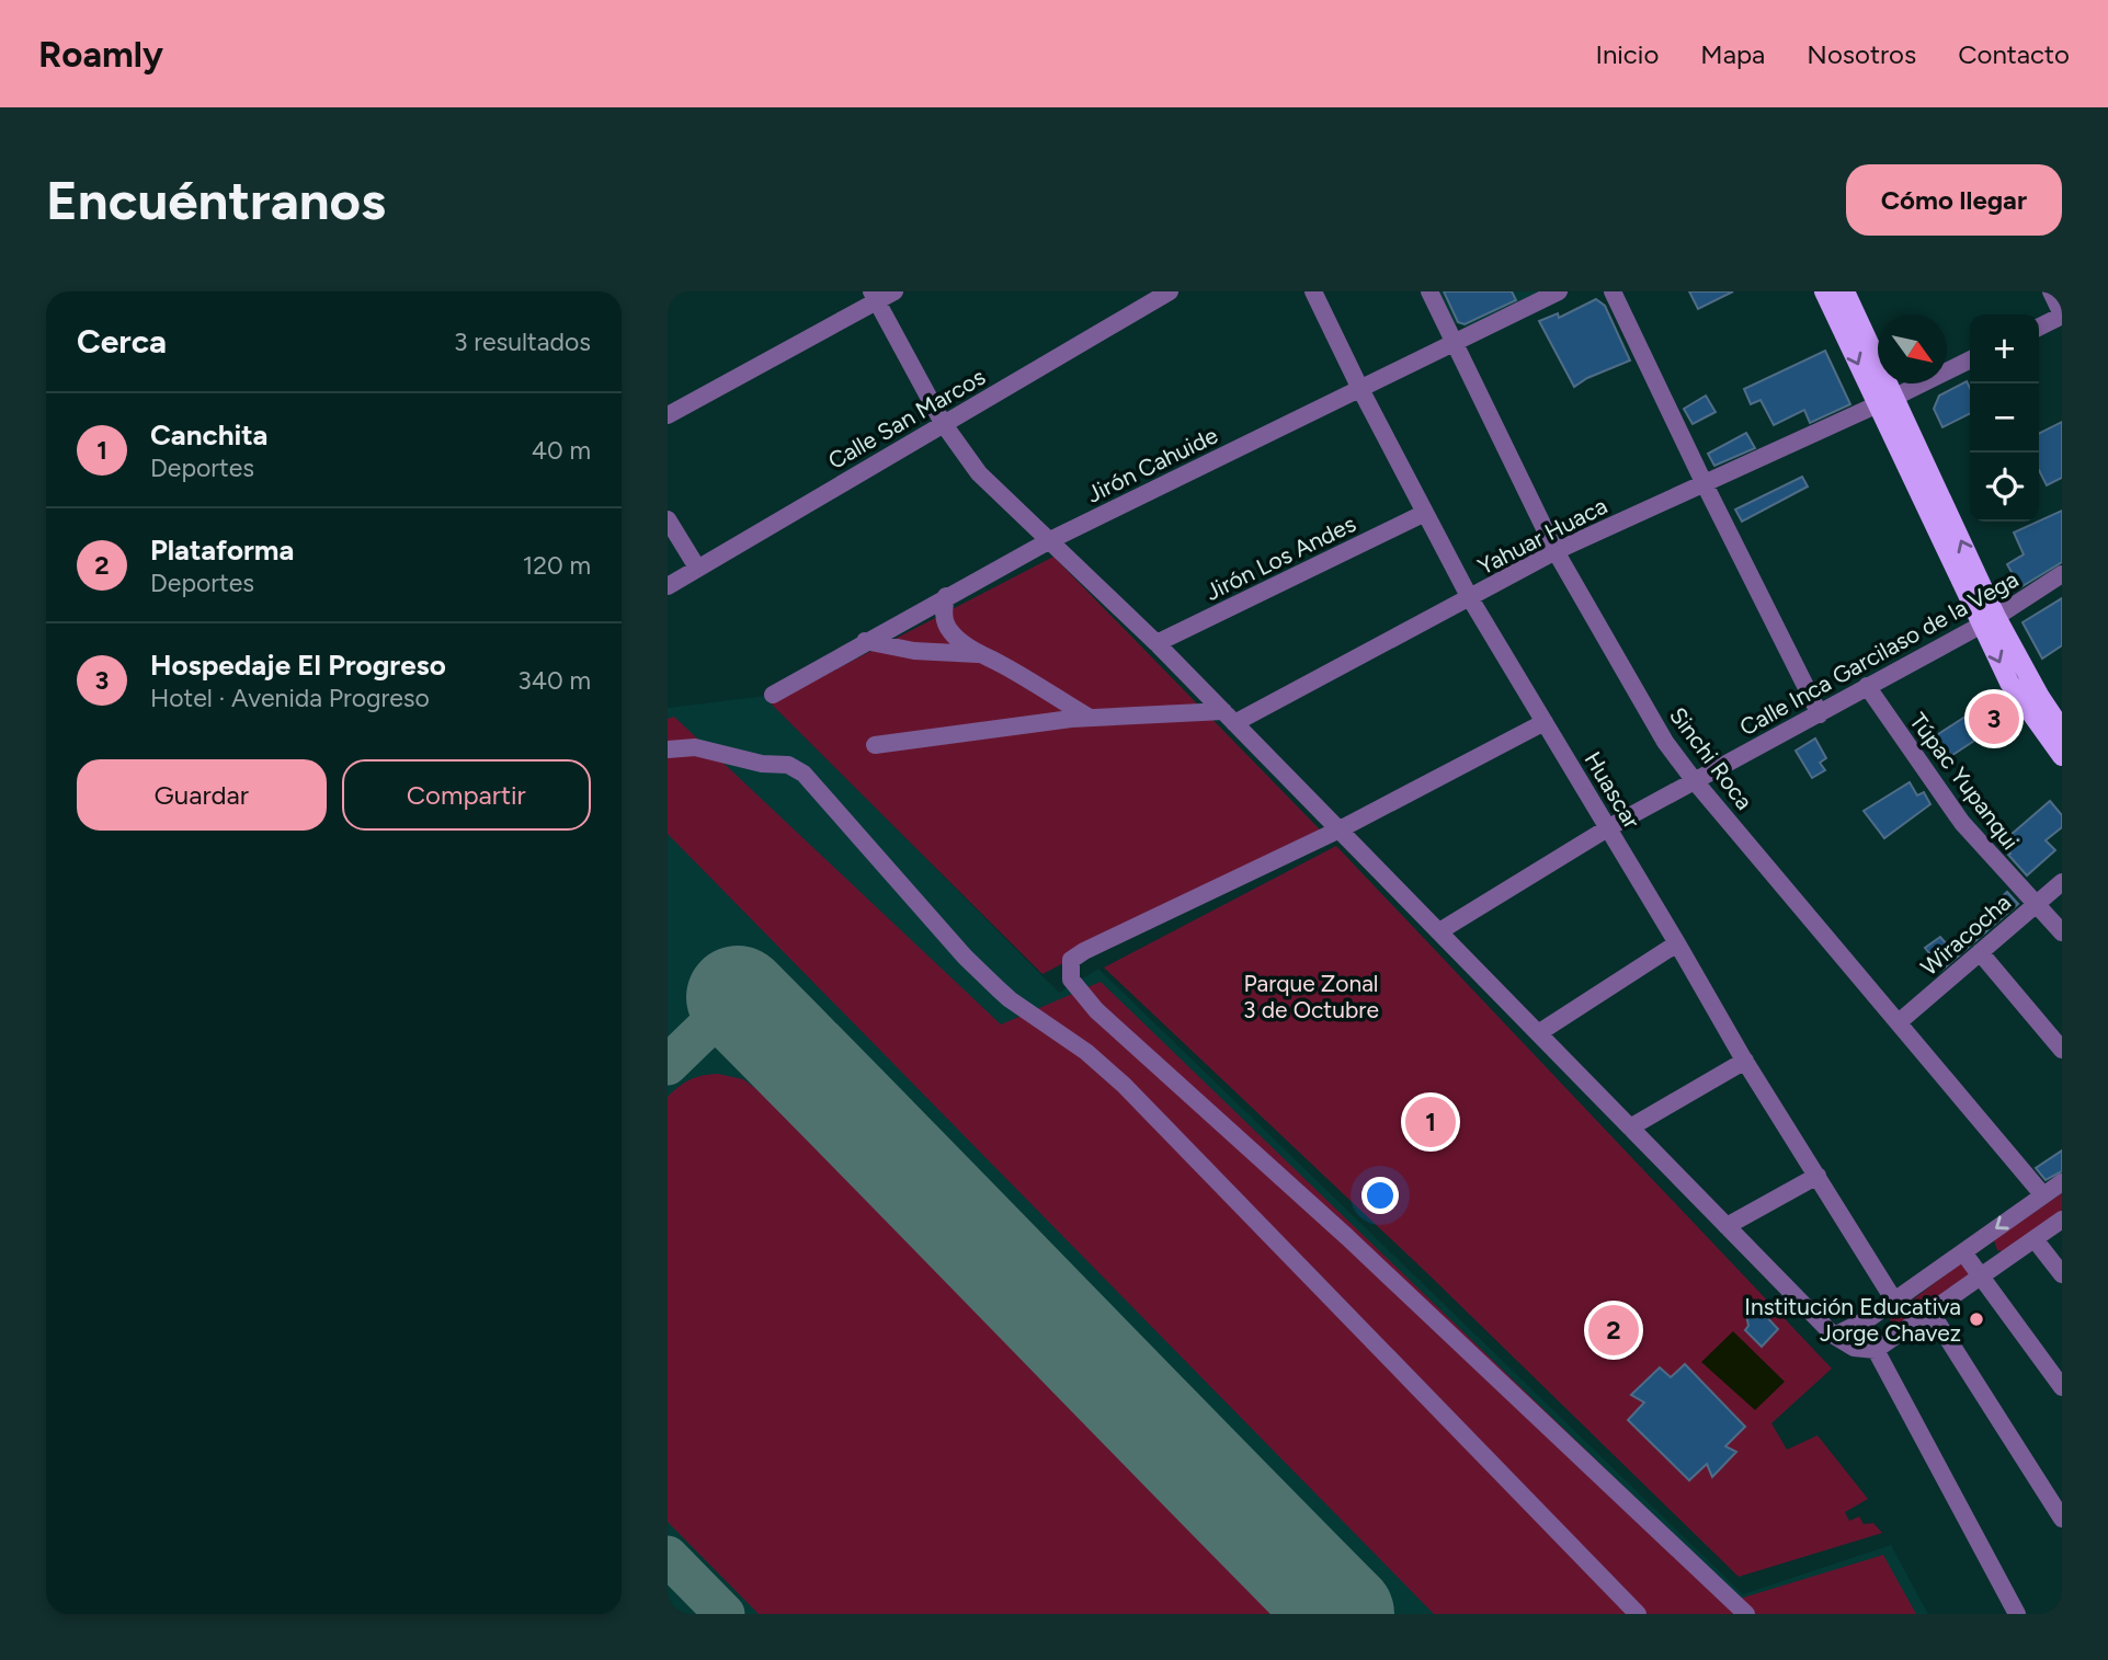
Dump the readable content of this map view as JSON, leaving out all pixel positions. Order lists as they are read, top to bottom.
{
  "streets": {
    "street": [
      "Calle San Marcos",
      "Jirón Cahuide",
      "Yahuar Huaca",
      "Jirón Los Andes",
      "Calle Inca Garcilaso de la Vega",
      "Sinchi Roca",
      "Túpac Yupanqui",
      "Huascar",
      "Wiracocha"
    ]
  },
  "crossings": [
    ["Jirón Cahuide", "Sinchi Roca"],
    ["Jirón Cahuide", "Huascar"],
    ["Yahuar Huaca", "Sinchi Roca"],
    ["Yahuar Huaca", "Huascar"],
    ["Jirón Los Andes", "Huascar"],
    ["Calle Inca Garcilaso de la Vega", "Sinchi Roca"],
    ["Calle Inca Garcilaso de la Vega", "Túpac Yupanqui"],
    ["Calle Inca Garcilaso de la Vega", "Huascar"],
    ["Sinchi Roca", "Wiracocha"],
    ["Túpac Yupanqui", "Wiracocha"]
  ],
  "parks": ["Parque Zonal 3 de Octubre"],
  "places": ["Institución Educativa Jorge Chavez"],
  "north": "bottom right",
  "page": {
    "header": "Roamly",
    "nav": [
      "Inicio",
      "Mapa",
      "Nosotros",
      "Contacto"
    ],
    "buttons": [
      "Cómo llegar",
      ["Guardar", "Compartir"]
    ],
    "title": "Encuéntranos",
    "heading": ["Cerca", "3 resultados"],
    "map_buttons": ["+", "−"],
    "list": [
      {
        "mark": "1",
        "name": "Canchita",
        "note": "Deportes",
        "value": "40 m"
      },
      {
        "mark": "2",
        "name": "Plataforma",
        "note": "Deportes",
        "value": "120 m"
      },
      {
        "mark": "3",
        "name": "Hospedaje El Progreso",
        "note": "Hotel · Avenida Progreso",
        "value": "340 m"
      }
    ],
    "pins": ["3", "1", "2"]
  }
}
